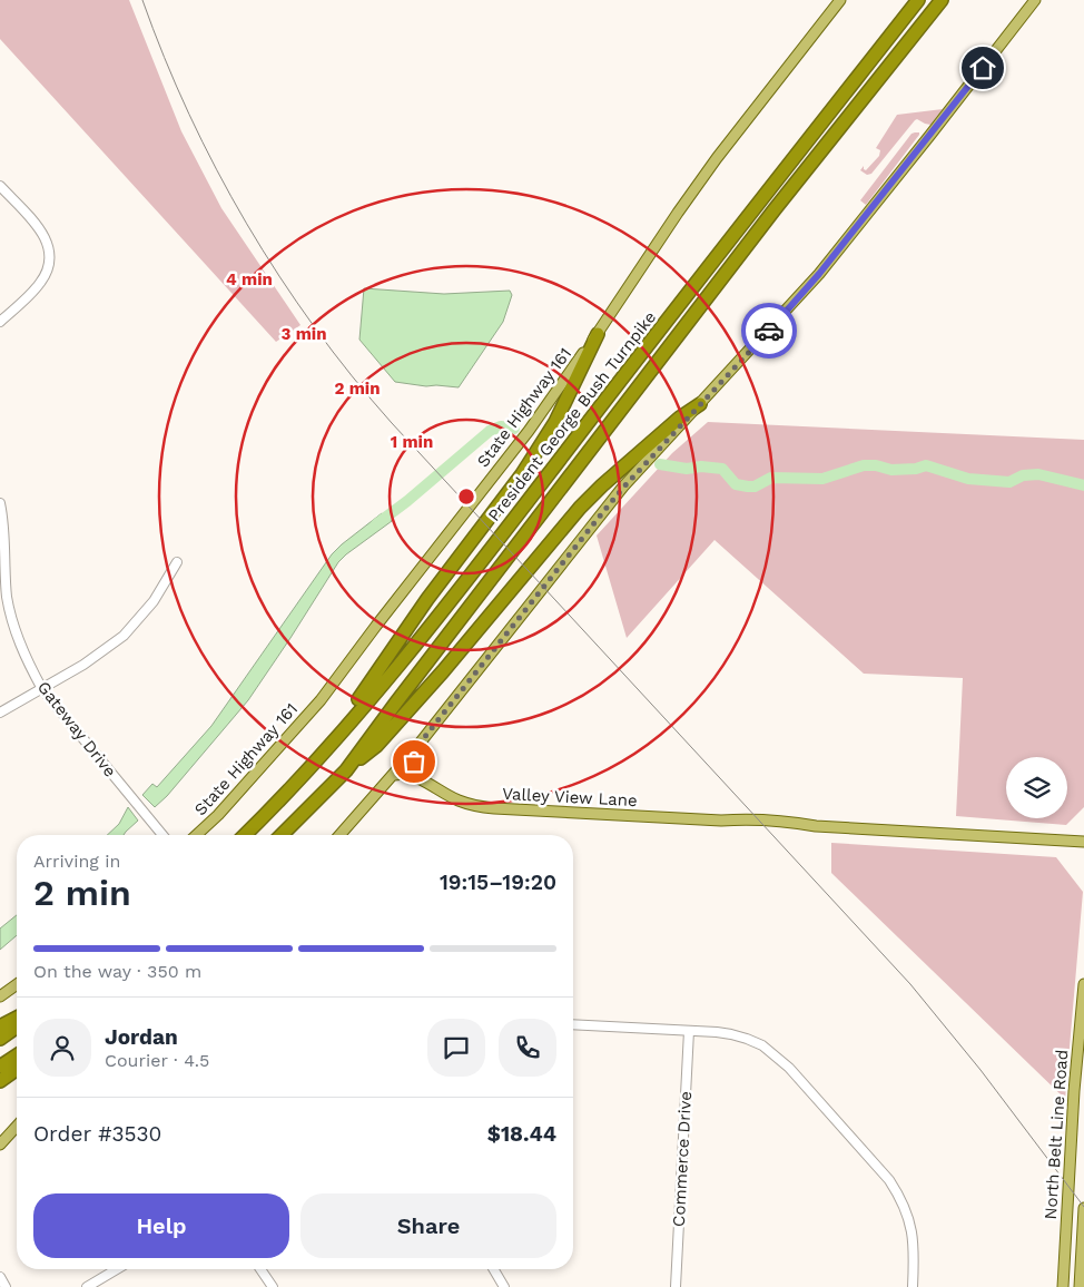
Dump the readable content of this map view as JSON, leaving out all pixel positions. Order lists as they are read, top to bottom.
{
  "streets": {
    "highway": ["President George Bush Turnpike"],
    "main road": ["State Highway 161", "Valley View Lane", "North Belt Line Road"],
    "street": ["Gateway Drive", "Commerce Drive"]
  },
  "page": {
    "heading": ["2 min", "Arriving in", "19:15–19:20"],
    "panel": [
      "Jordan",
      "Courier · 4.5",
      "Order #3530",
      "$18.44"
    ],
    "bar": "On the way · 350 m",
    "buttons": ["Help", "Share"]
  },
  "rings": [
    "4 min",
    "3 min",
    "2 min",
    "1 min"
  ]
}
